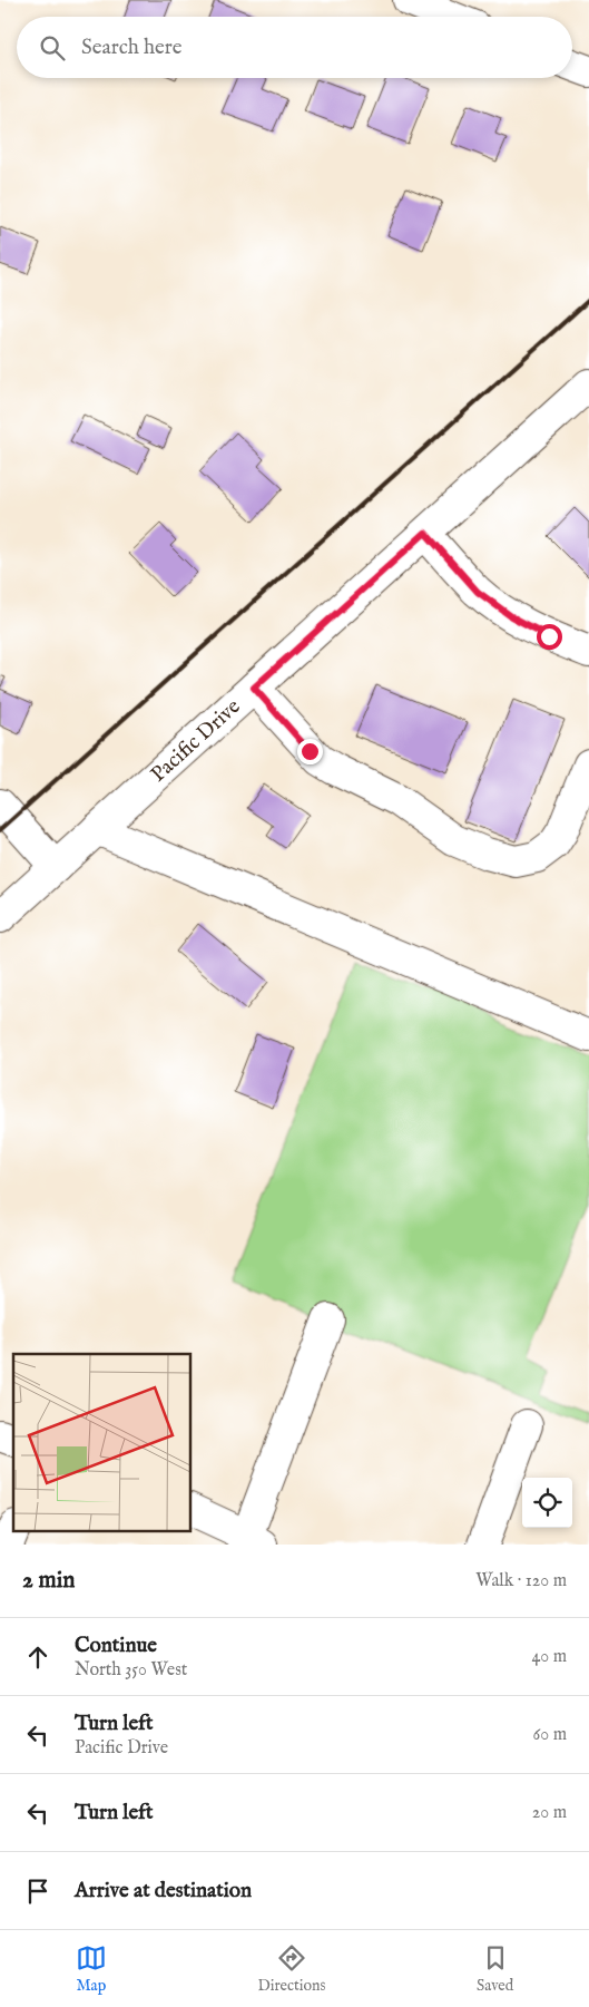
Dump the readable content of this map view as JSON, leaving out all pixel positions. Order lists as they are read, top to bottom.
{
  "streets": {
    "street": ["Pacific Drive"]
  },
  "page": {
    "search": "Search here",
    "heading": ["2 min", "Walk · 120 m"],
    "list": [
      ["Continue", "North 350 West", "40 m"],
      ["Turn left", "Pacific Drive", "60 m"],
      ["Turn left", "20 m"],
      "Arrive at destination"
    ],
    "nav": ["Map", "Directions", "Saved"]
  }
}
